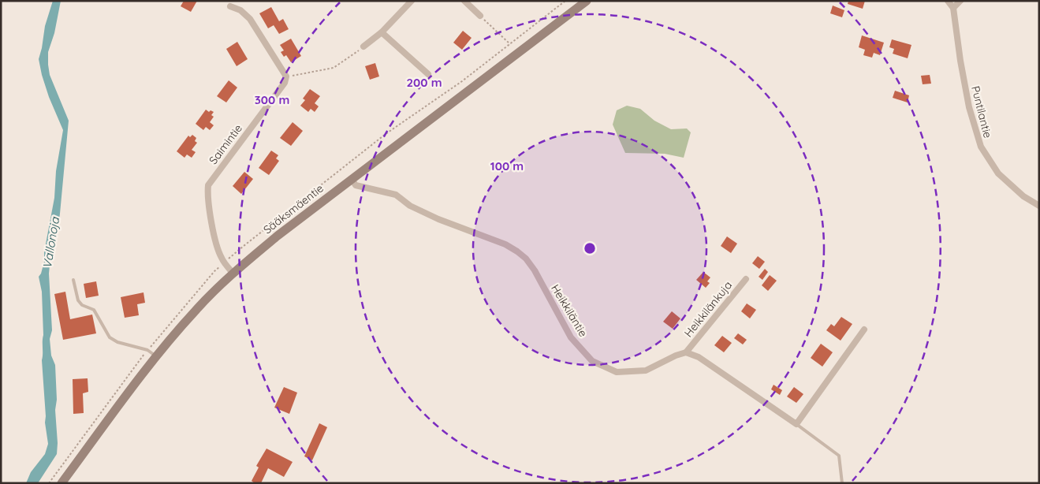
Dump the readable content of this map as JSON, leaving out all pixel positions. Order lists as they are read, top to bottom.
{
  "streets": {
    "street": [
      "Puntilantie",
      "Saimintie",
      "Sääksmäentie",
      "Heikkilänkuja",
      "Heikkiläntie"
    ]
  },
  "crossings": [
    ["Saimintie", "Sääksmäentie"],
    ["Sääksmäentie", "Heikkiläntie"],
    ["Heikkilänkuja", "Heikkiläntie"]
  ],
  "water": ["Vallonoja"],
  "rings": ["200 m", "300 m", "100 m"]
}
